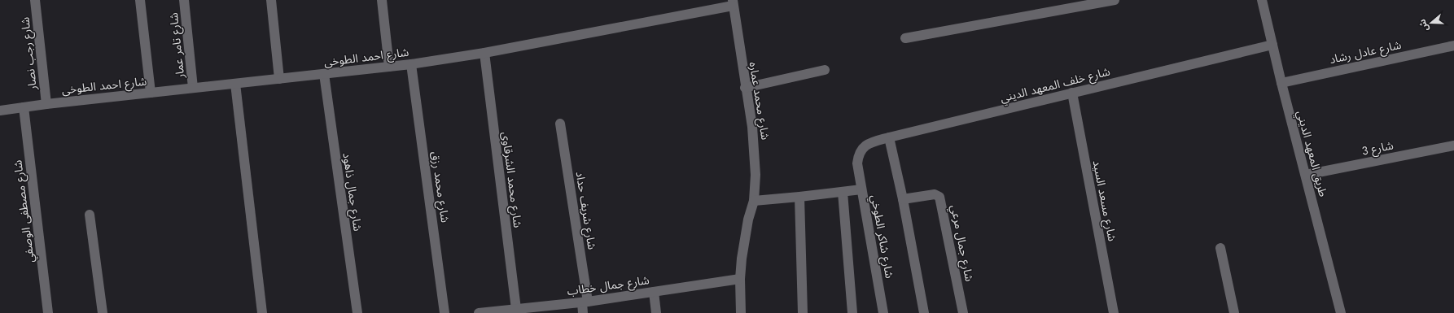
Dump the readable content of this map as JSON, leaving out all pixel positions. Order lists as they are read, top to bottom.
{
  "streets": {
    "street": [
      "شارع تامر عمار",
      "شارع عادل رشاد",
      "شارع رجب نصار",
      "شارع احمد الطوخى",
      "شارع خلف المعهد الديني",
      "شارع محمد عماره",
      "شارع 3",
      "طريق المعهد الديني",
      "شارع محمد الشرقاوى",
      "شارع محمد رزق",
      "شارع جمال ذاهود",
      "شارع مسعد السيد",
      "شارع شريف حداد",
      "شارع مصطفى الوصفي",
      "شارع شاكر الطوخي",
      "شارع جمال مرعي",
      "شارع جمال خطاب"
    ]
  },
  "crossings": [
    ["شارع تامر عمار", "شارع احمد الطوخى"],
    ["شارع عادل رشاد", "طريق المعهد الديني"],
    ["شارع رجب نصار", "شارع احمد الطوخى"],
    ["شارع احمد الطوخى", "شارع محمد عماره"],
    ["شارع احمد الطوخى", "شارع محمد الشرقاوى"],
    ["شارع احمد الطوخى", "شارع محمد رزق"],
    ["شارع احمد الطوخى", "شارع جمال ذاهود"],
    ["شارع احمد الطوخى", "شارع مصطفى الوصفي"],
    ["شارع خلف المعهد الديني", "طريق المعهد الديني"],
    ["شارع خلف المعهد الديني", "شارع مسعد السيد"],
    ["شارع خلف المعهد الديني", "شارع شاكر الطوخي"],
    ["شارع محمد عماره", "شارع جمال خطاب"],
    ["شارع 3", "طريق المعهد الديني"],
    ["شارع محمد الشرقاوى", "شارع جمال خطاب"],
    ["شارع شريف حداد", "شارع جمال خطاب"]
  ],
  "north": "left"
}
